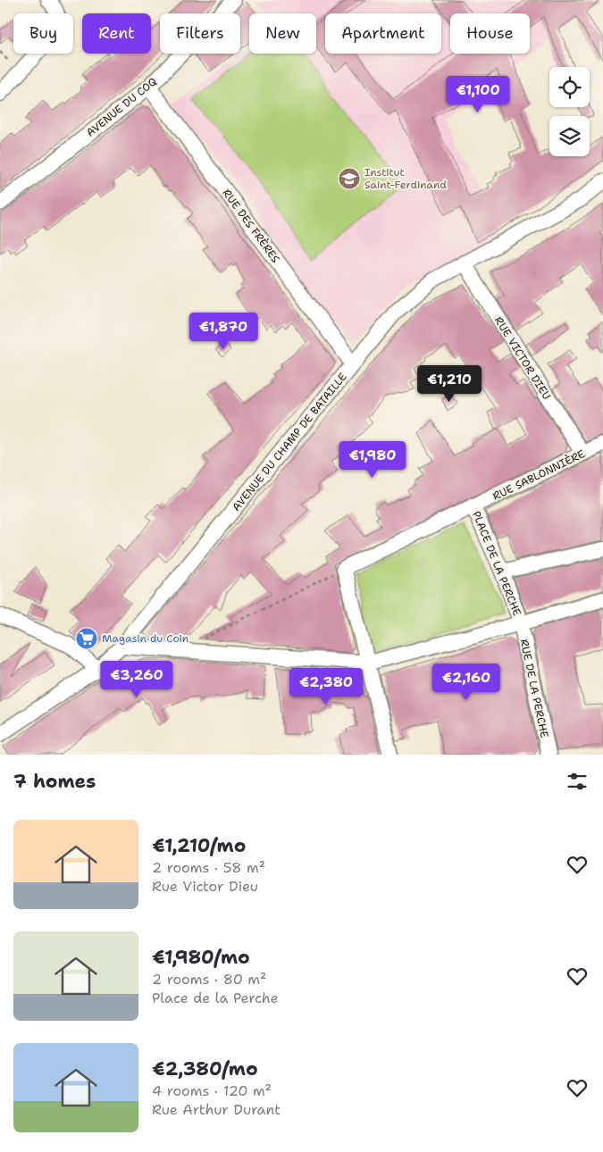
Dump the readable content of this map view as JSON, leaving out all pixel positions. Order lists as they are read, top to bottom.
{
  "streets": {
    "street": [
      "AVENUE DU COQ",
      "RUE DES FRÈRES",
      "RUE VICTOR DIEU",
      "AVENUE DU CHAMP DE BATAILLE",
      "RUE SABLONNIÈRE",
      "PLACE DE LA PERCHE",
      "RUE DE LA PERCHE"
    ]
  },
  "crossings": [
    ["AVENUE DU COQ", "RUE DES FRÈRES"],
    ["RUE DES FRÈRES", "AVENUE DU CHAMP DE BATAILLE"],
    ["RUE VICTOR DIEU", "AVENUE DU CHAMP DE BATAILLE"],
    ["RUE VICTOR DIEU", "RUE SABLONNIÈRE"],
    ["AVENUE DU CHAMP DE BATAILLE", "PLACE DE LA PERCHE"],
    ["RUE SABLONNIÈRE", "PLACE DE LA PERCHE"],
    ["PLACE DE LA PERCHE", "RUE DE LA PERCHE"]
  ],
  "places": {
    "school or university": ["Institut Saint-Ferdinand"],
    "supermarket": ["Magasin du Coin"]
  },
  "page": {
    "chip": [
      "Buy",
      "Rent",
      "Filters",
      "New",
      "Apartment",
      "House"
    ],
    "price": [
      "€1,100",
      "€1,870",
      "€1,210",
      "€1,980",
      "€3,260",
      "€2,160",
      "€2,380"
    ],
    "heading": "7 homes",
    "list": [
      {
        "name": "€1,210/mo",
        "note": "2 rooms · 58 m² · Rue Victor Dieu"
      },
      {
        "name": "€1,980/mo",
        "note": "2 rooms · 80 m² · Place de la Perche"
      },
      {
        "name": "€2,380/mo",
        "note": "4 rooms · 120 m² · Rue Arthur Durant"
      }
    ]
  }
}
